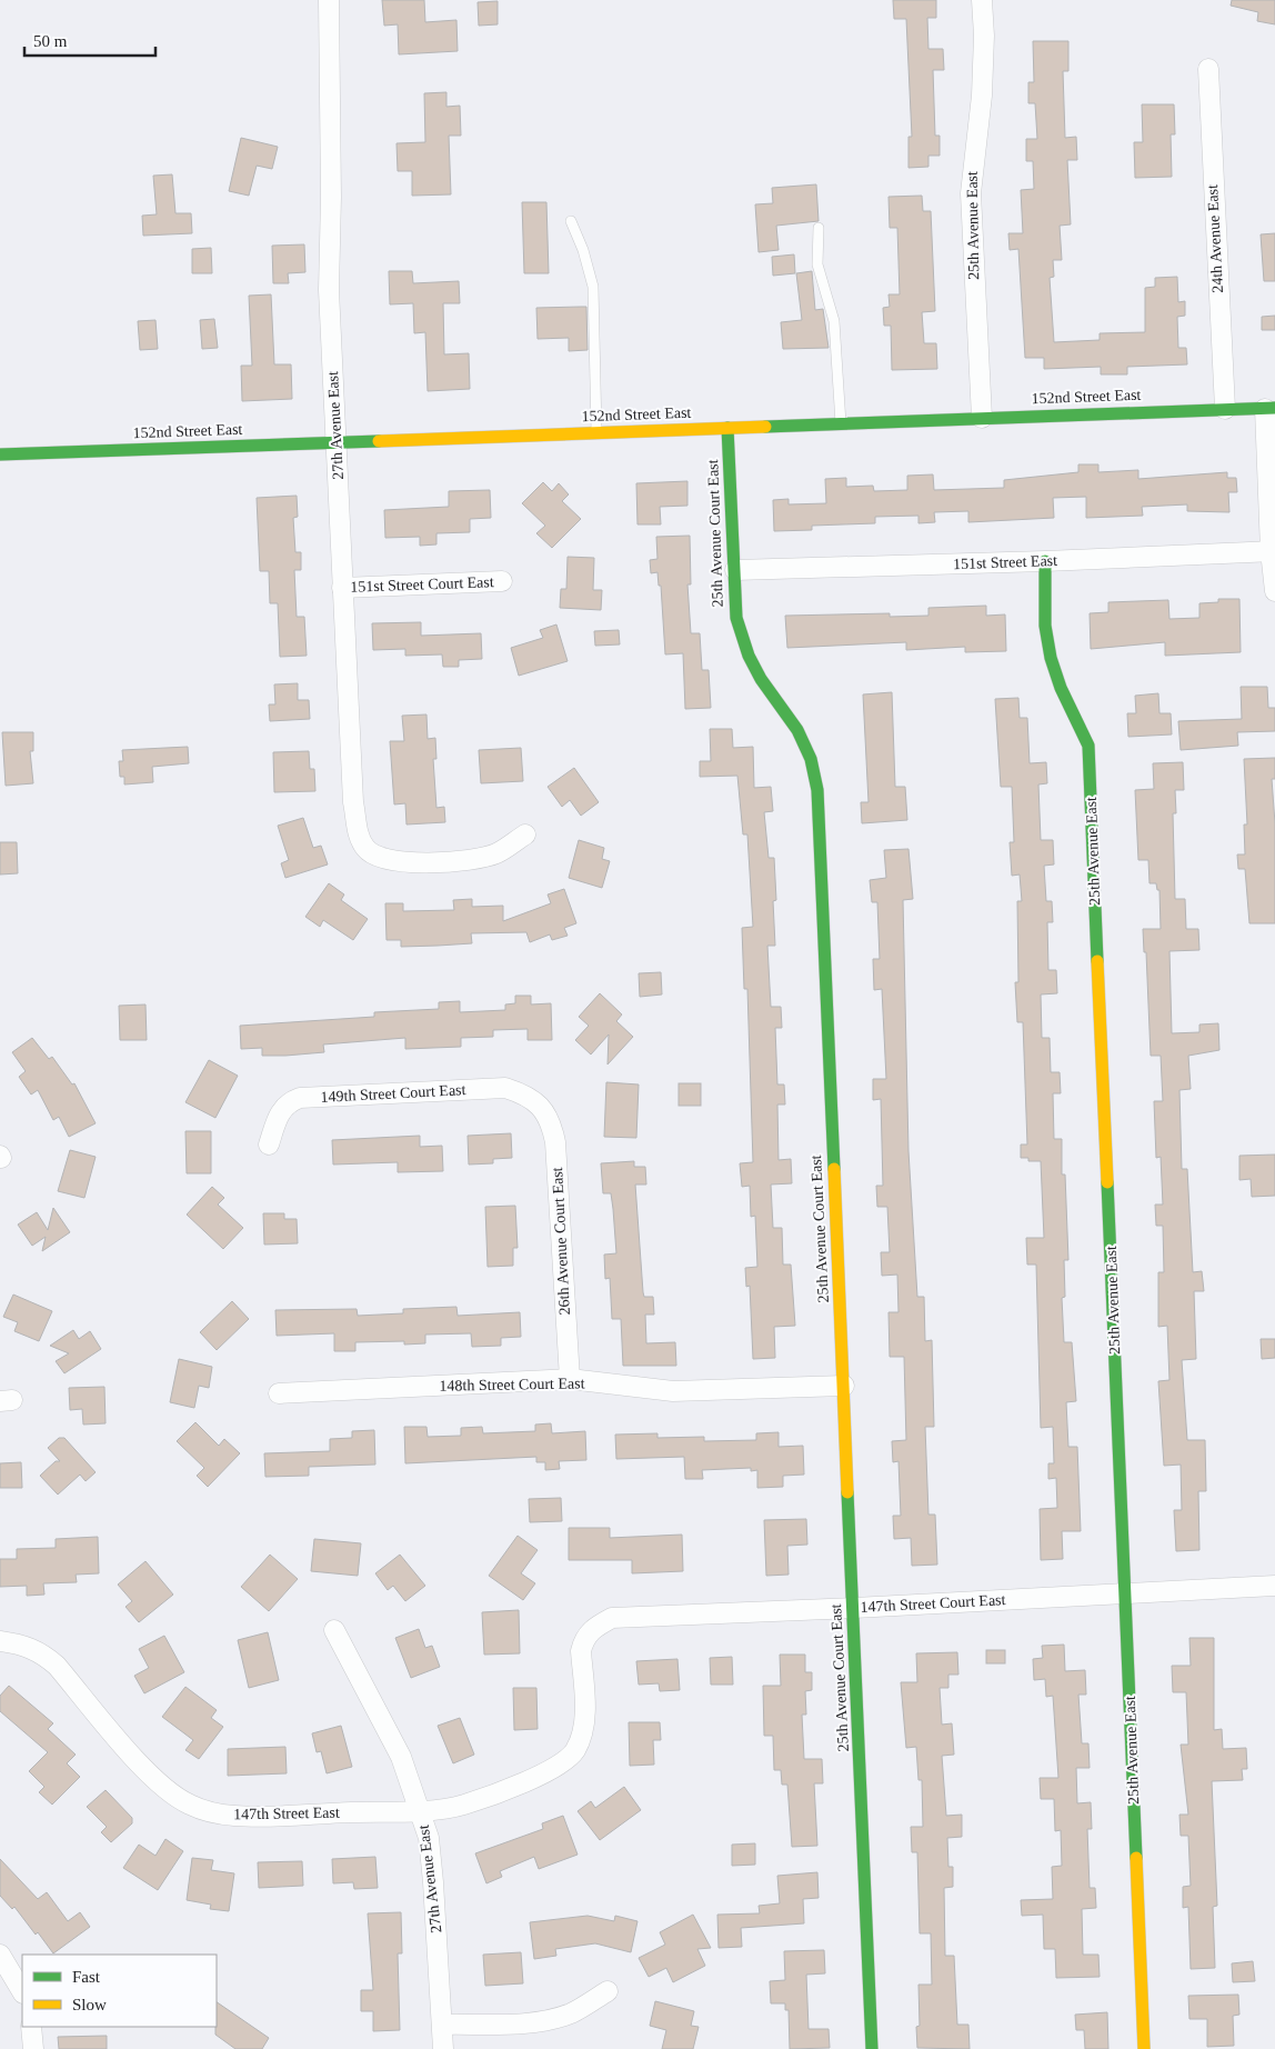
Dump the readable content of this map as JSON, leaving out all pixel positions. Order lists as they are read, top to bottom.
{
  "streets": {
    "street": [
      "25th Avenue East",
      "24th Avenue East",
      "152nd Street East",
      "27th Avenue East",
      "25th Avenue Court East",
      "151st Street East",
      "151st Street Court East",
      "149th Street Court East",
      "26th Avenue Court East",
      "148th Street Court East",
      "147th Street Court East",
      "147th Street East"
    ]
  },
  "crossings": [
    ["25th Avenue East", "152nd Street East"],
    ["25th Avenue East", "151st Street East"],
    ["25th Avenue East", "147th Street Court East"],
    ["24th Avenue East", "152nd Street East"],
    ["152nd Street East", "27th Avenue East"],
    ["152nd Street East", "25th Avenue Court East"],
    ["27th Avenue East", "151st Street Court East"],
    ["27th Avenue East", "147th Street East"],
    ["25th Avenue Court East", "151st Street East"],
    ["25th Avenue Court East", "148th Street Court East"],
    ["25th Avenue Court East", "147th Street Court East"],
    ["149th Street Court East", "26th Avenue Court East"],
    ["26th Avenue Court East", "148th Street Court East"],
    ["147th Street Court East", "147th Street East"]
  ],
  "legend": ["Fast", "Slow"],
  "scale_bar": "50 m"
}
